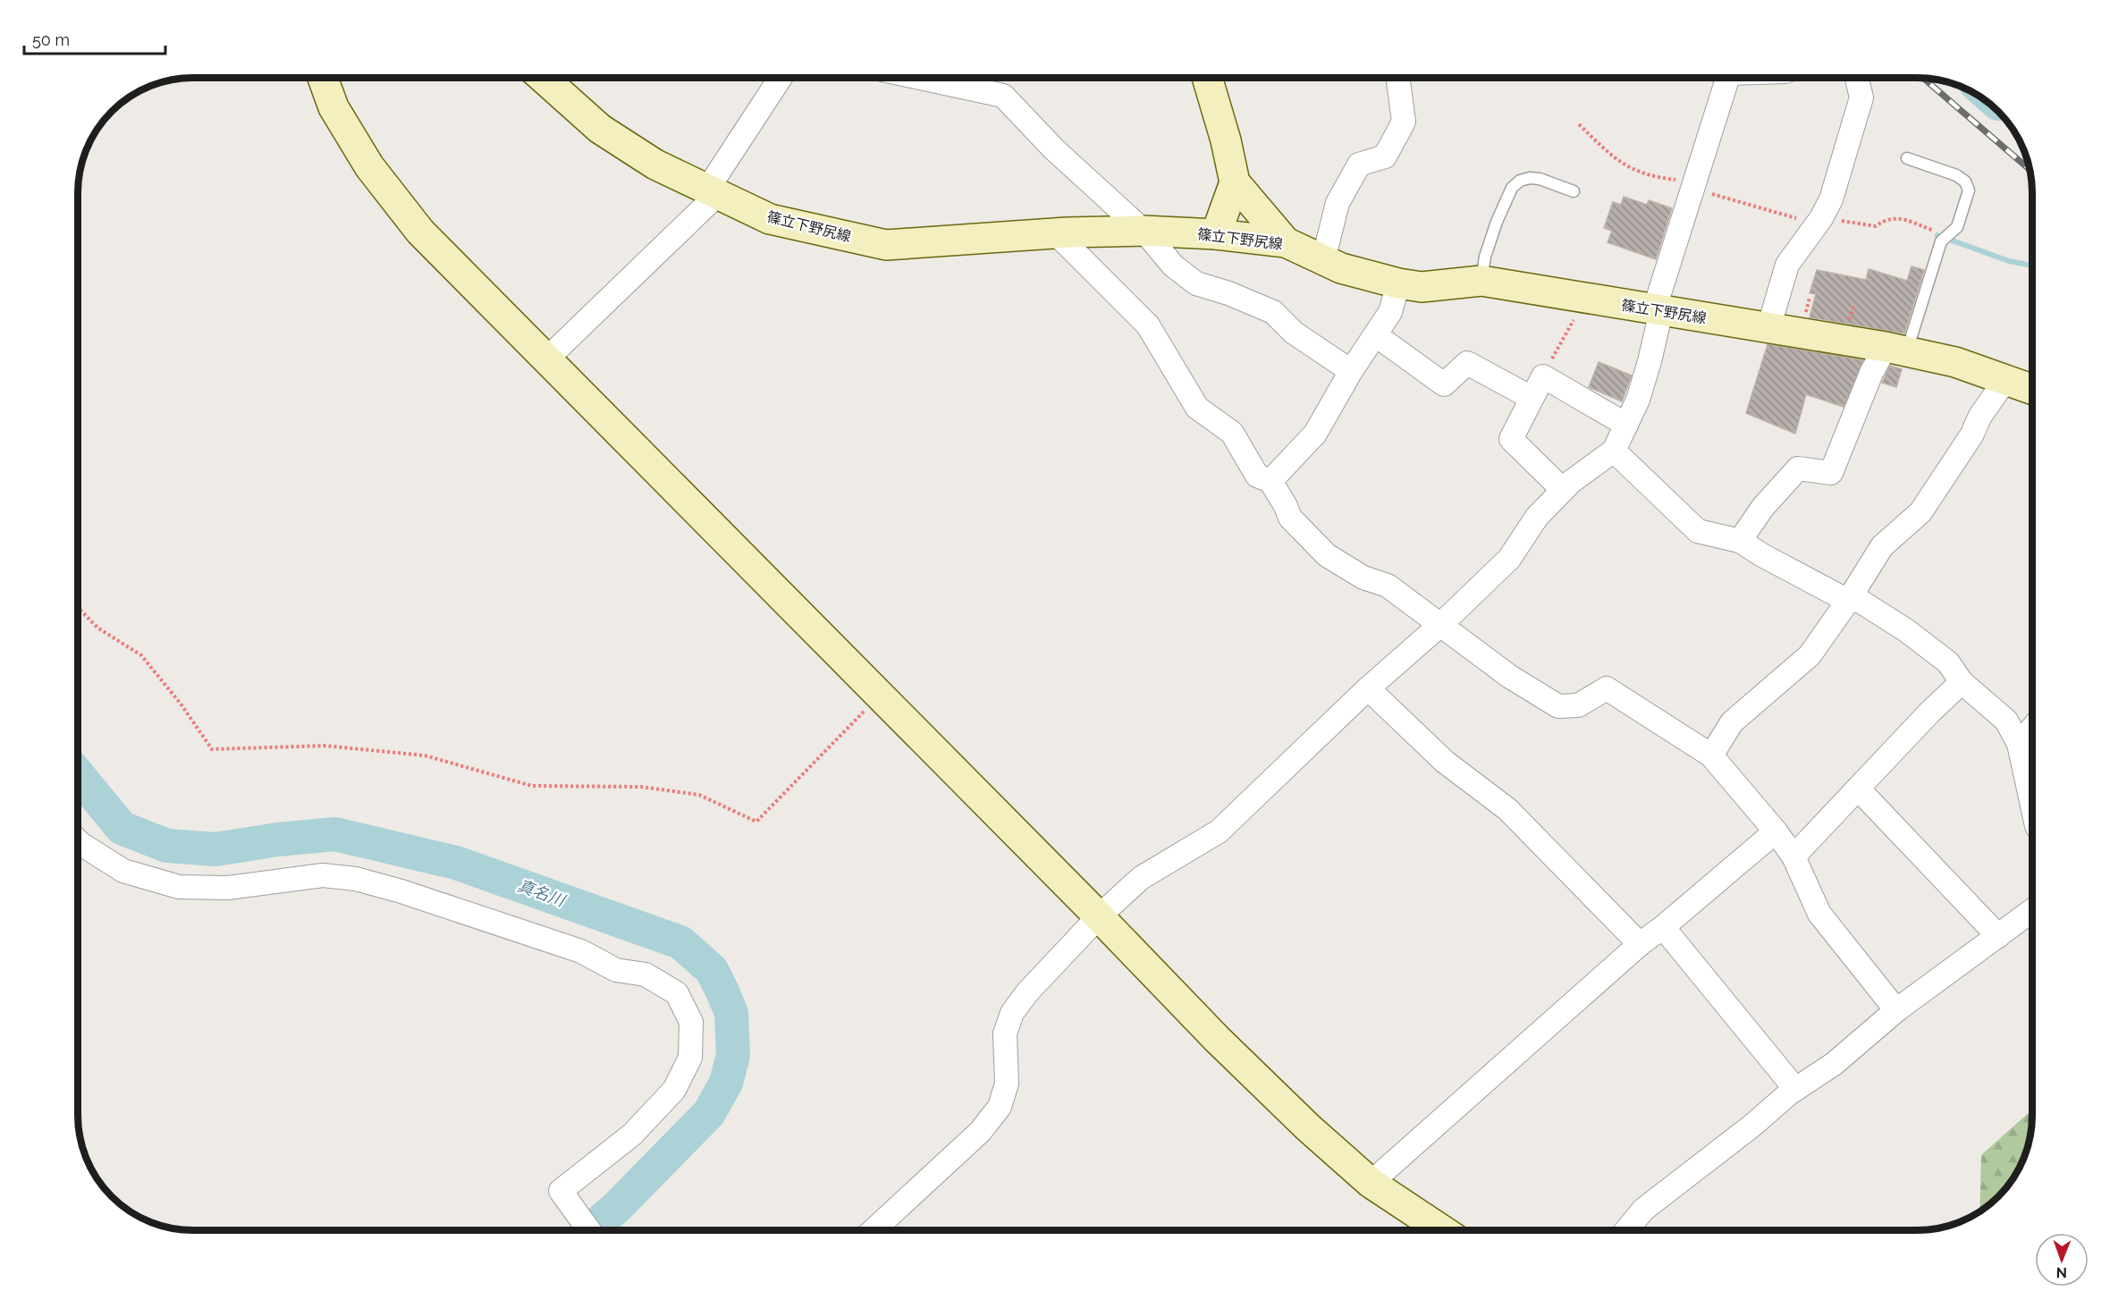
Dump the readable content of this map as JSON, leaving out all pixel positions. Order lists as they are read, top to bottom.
{
  "streets": {
    "main road": ["篠立下野尻線"]
  },
  "water": ["真名川"],
  "scale_bar": "50 m",
  "north": "bottom"
}
